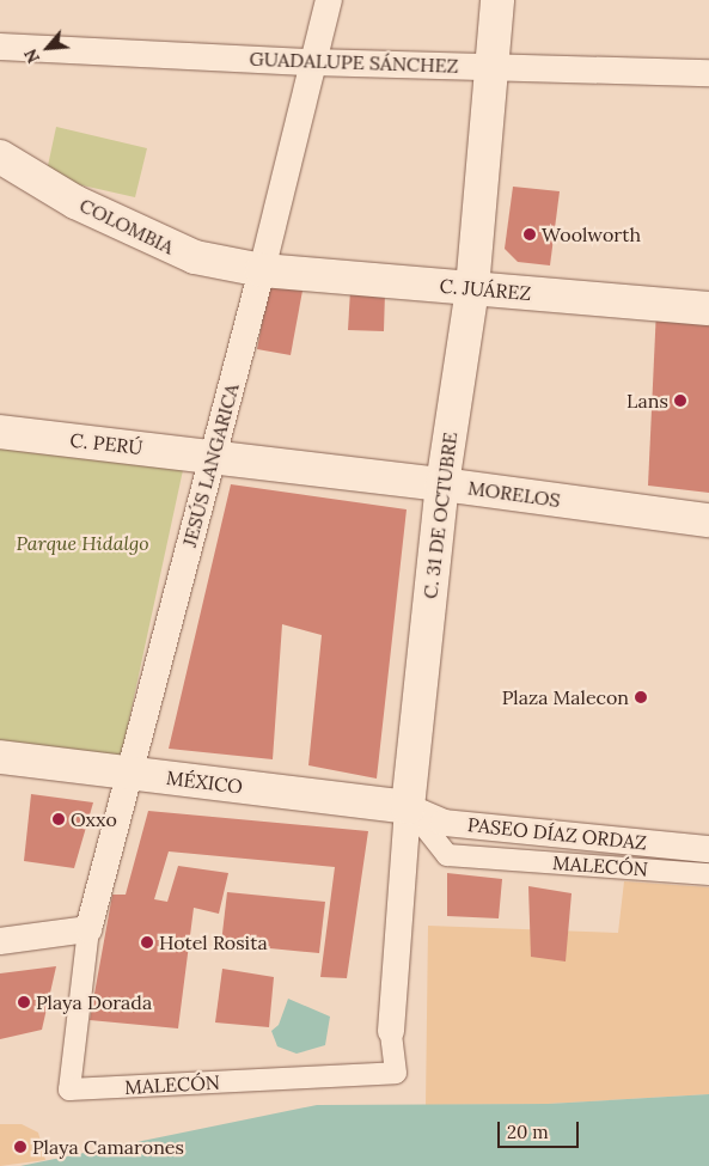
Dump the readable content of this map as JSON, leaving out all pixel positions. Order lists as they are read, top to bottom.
{
  "streets": {
    "main road": [
      "COLOMBIA",
      "C. JUÁREZ",
      "C. PERÚ",
      "MORELOS",
      "C. 31 DE OCTUBRE",
      "MÉXICO"
    ],
    "street": [
      "GUADALUPE SÁNCHEZ",
      "JESÚS LANGARICA",
      "PASEO DÍAZ ORDAZ",
      "MALECÓN"
    ]
  },
  "crossings": [
    ["GUADALUPE SÁNCHEZ", "JESÚS LANGARICA"],
    ["GUADALUPE SÁNCHEZ", "C. 31 DE OCTUBRE"],
    ["COLOMBIA", "C. JUÁREZ"],
    ["COLOMBIA", "JESÚS LANGARICA"],
    ["C. JUÁREZ", "JESÚS LANGARICA"],
    ["C. JUÁREZ", "C. 31 DE OCTUBRE"],
    ["C. PERÚ", "JESÚS LANGARICA"],
    ["C. PERÚ", "MORELOS"],
    ["JESÚS LANGARICA", "MORELOS"],
    ["JESÚS LANGARICA", "MÉXICO"],
    ["JESÚS LANGARICA", "MALECÓN"],
    ["MORELOS", "C. 31 DE OCTUBRE"],
    ["C. 31 DE OCTUBRE", "MÉXICO"],
    ["C. 31 DE OCTUBRE", "PASEO DÍAZ ORDAZ"],
    ["C. 31 DE OCTUBRE", "MALECÓN"],
    ["MÉXICO", "PASEO DÍAZ ORDAZ"],
    ["MÉXICO", "MALECÓN"],
    ["PASEO DÍAZ ORDAZ", "MALECÓN"]
  ],
  "parks": ["Parque Hidalgo"],
  "places": [
    "Woolworth",
    "Lans",
    "Plaza Malecon",
    "Oxxo",
    "Hotel Rosita",
    "Playa Dorada",
    "Playa Camarones"
  ],
  "scale_bar": "20 m",
  "north": "bottom left"
}
